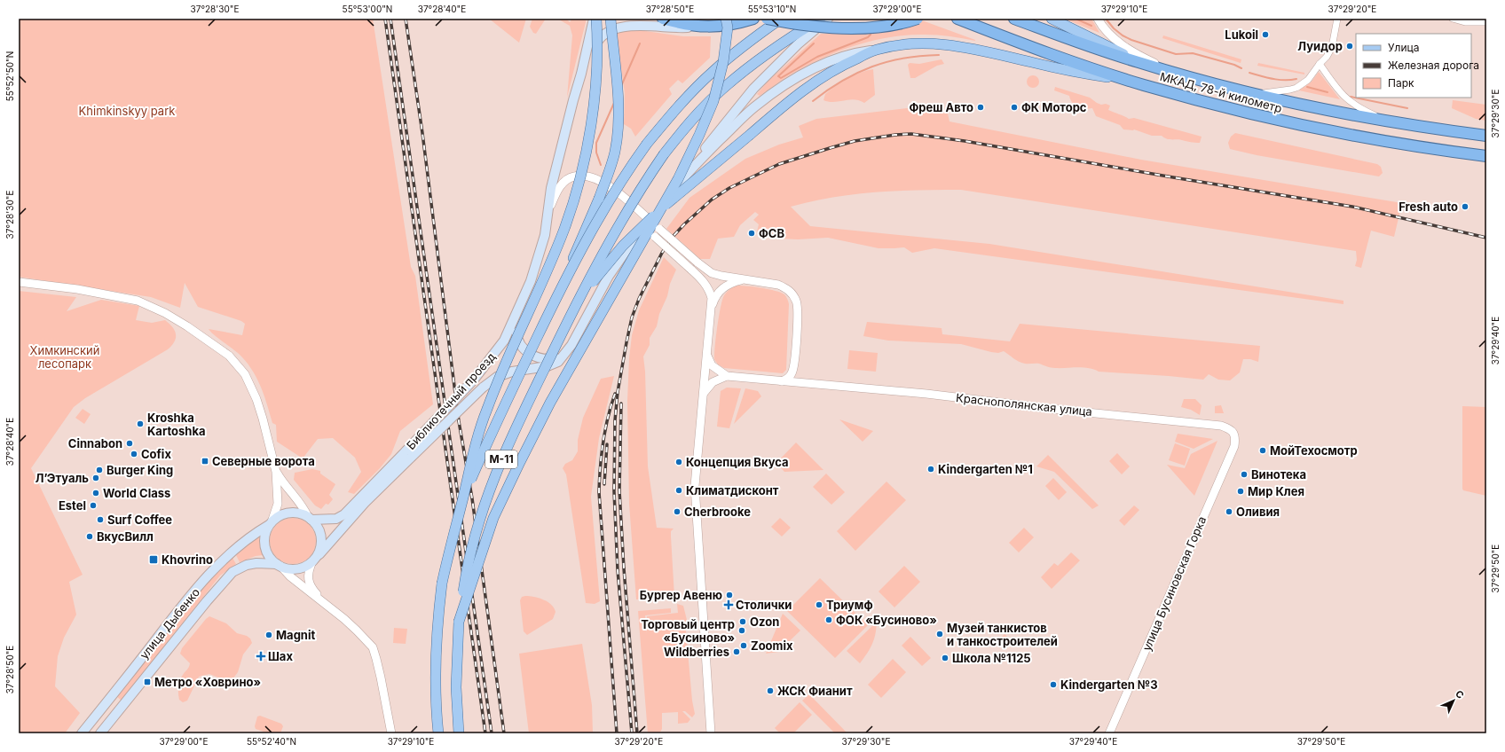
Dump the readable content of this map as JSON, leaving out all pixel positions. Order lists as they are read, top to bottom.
{
  "streets": {
    "highway": ["МКАД, 78-й километр"],
    "main road": ["Библиотечный проезд", "М-11", "улица Дыбенко"],
    "street": ["Краснополянская улица", "улица Бусиновская Горка"]
  },
  "crossings": [
    ["Библиотечный проезд", "улица Дыбенко"],
    ["Краснополянская улица", "улица Бусиновская Горка"]
  ],
  "parks": ["Khimkinskyy park", "Химкинский лесопарк"],
  "places": {
    "other": [
      "Lukoil",
      "Луидор",
      "Фреш Авто",
      "ФК Моторс",
      "Fresh auto",
      "ФСВ",
      "Kroshka Kartoshka",
      "Cinnabon",
      "МойТехосмотр",
      "Cofix",
      "Концепция Вкуса",
      "Kindergarten №1",
      "Burger King",
      "Винотека",
      "Л’Этуаль",
      "Климатдисконт",
      "Мир Клея",
      "World Class",
      "Estel",
      "Cherbrooke",
      "Оливия",
      "Surf Coffee",
      "ВкусВилл",
      "Бургер Авеню",
      "Триумф",
      "ФОК «Бусиново»",
      "Ozon",
      "Торговый центр «Бусиново»",
      "Музей танкистов и танкостроителей",
      "Magnit",
      "Zoomix",
      "Wildberries",
      "Школа №1125",
      "Kindergarten №3",
      "ЖСК Фианит"
    ],
    "transit": ["Северные ворота", "Khovrino", "Метро «Ховрино»"],
    "health": ["Столички", "Шах"]
  },
  "legend": ["Улица", "Железная дорога", "Парк"],
  "north": "top right",
  "coordinates": [
    "37°28'30\"E",
    "55°53'00\"N",
    "37°28'40\"E",
    "37°28'50\"E",
    "55°53'10\"N",
    "37°29'00\"E",
    "37°29'10\"E",
    "37°29'20\"E",
    "55°52'50\"N",
    "37°29'30\"E",
    "37°29'40\"E",
    "37°29'50\"E",
    "55°52'40\"N"
  ]
}
